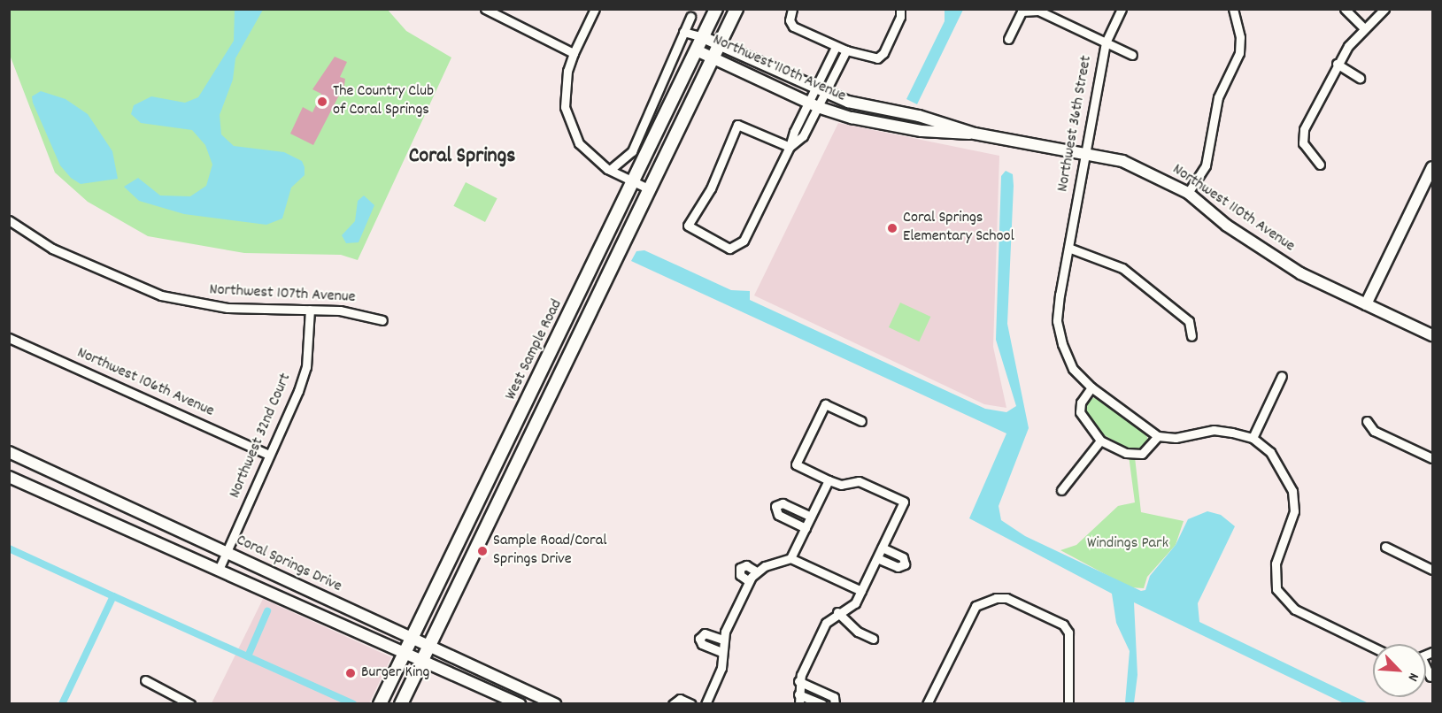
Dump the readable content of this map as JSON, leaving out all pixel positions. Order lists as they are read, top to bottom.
{
  "streets": {
    "main road": ["West Sample Road"],
    "street": [
      "Northwest 110th Avenue",
      "Northwest 36th Street",
      "Northwest 107th Avenue",
      "Northwest 106th Avenue",
      "Northwest 32nd Court",
      "Coral Springs Drive"
    ]
  },
  "crossings": [
    ["Northwest 110th Avenue", "Northwest 36th Street"],
    ["Northwest 110th Avenue", "West Sample Road"],
    ["Northwest 107th Avenue", "Northwest 32nd Court"],
    ["West Sample Road", "Coral Springs Drive"],
    ["Northwest 106th Avenue", "Northwest 32nd Court"],
    ["Northwest 32nd Court", "Coral Springs Drive"]
  ],
  "districts": ["Coral Springs"],
  "parks": ["Windings Park"],
  "places": [
    "The Country Club of Coral Springs",
    "Coral Springs Elementary School",
    "Sample Road/Coral Springs Drive",
    "Burger King"
  ],
  "north": "bottom right"
}
